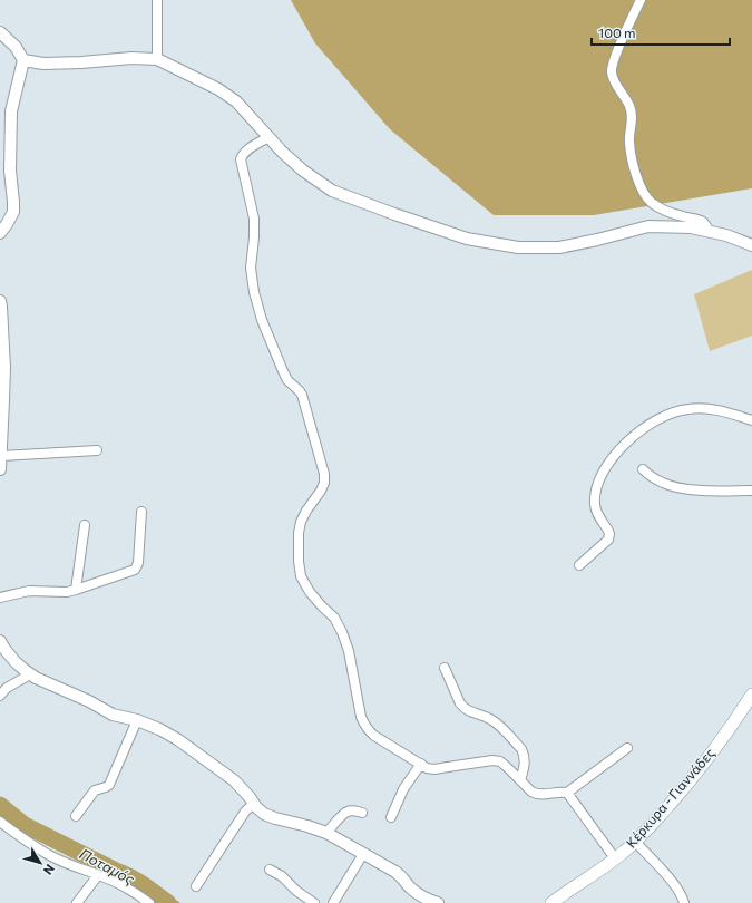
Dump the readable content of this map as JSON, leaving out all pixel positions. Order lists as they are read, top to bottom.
{
  "streets": {
    "main road": ["Κέρκυρα - Γιαννάδες"]
  },
  "water": ["Ποταμός"],
  "scale_bar": "100 m",
  "north": "bottom right"
}
